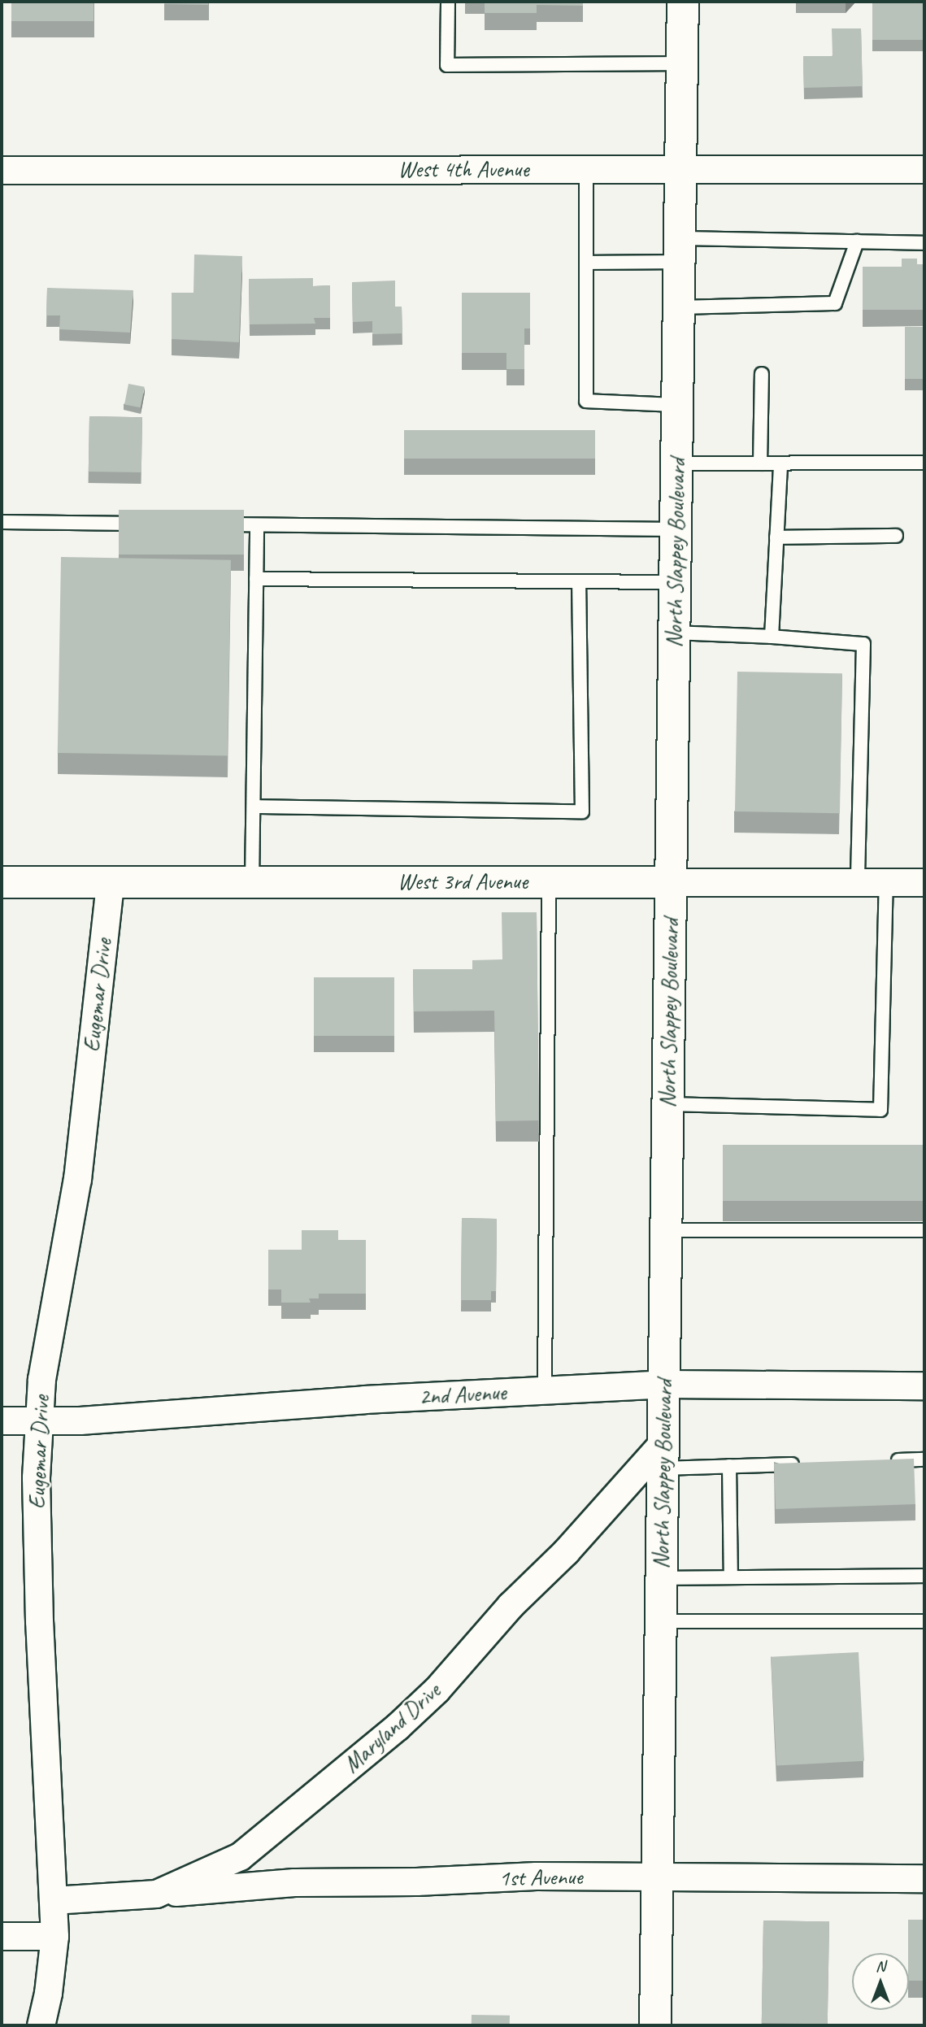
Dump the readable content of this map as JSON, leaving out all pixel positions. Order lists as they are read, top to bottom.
{
  "streets": {
    "main road": ["North Slappey Boulevard", "West 3rd Avenue"],
    "street": [
      "West 4th Avenue",
      "Eugemar Drive",
      "2nd Avenue",
      "Maryland Drive",
      "1st Avenue"
    ]
  },
  "crossings": [
    ["West 4th Avenue", "North Slappey Boulevard"],
    ["North Slappey Boulevard", "West 3rd Avenue"],
    ["North Slappey Boulevard", "2nd Avenue"],
    ["North Slappey Boulevard", "Maryland Drive"],
    ["North Slappey Boulevard", "1st Avenue"],
    ["West 3rd Avenue", "Eugemar Drive"],
    ["Eugemar Drive", "2nd Avenue"],
    ["Eugemar Drive", "Maryland Drive"],
    ["Maryland Drive", "1st Avenue"]
  ],
  "north": "top"
}
